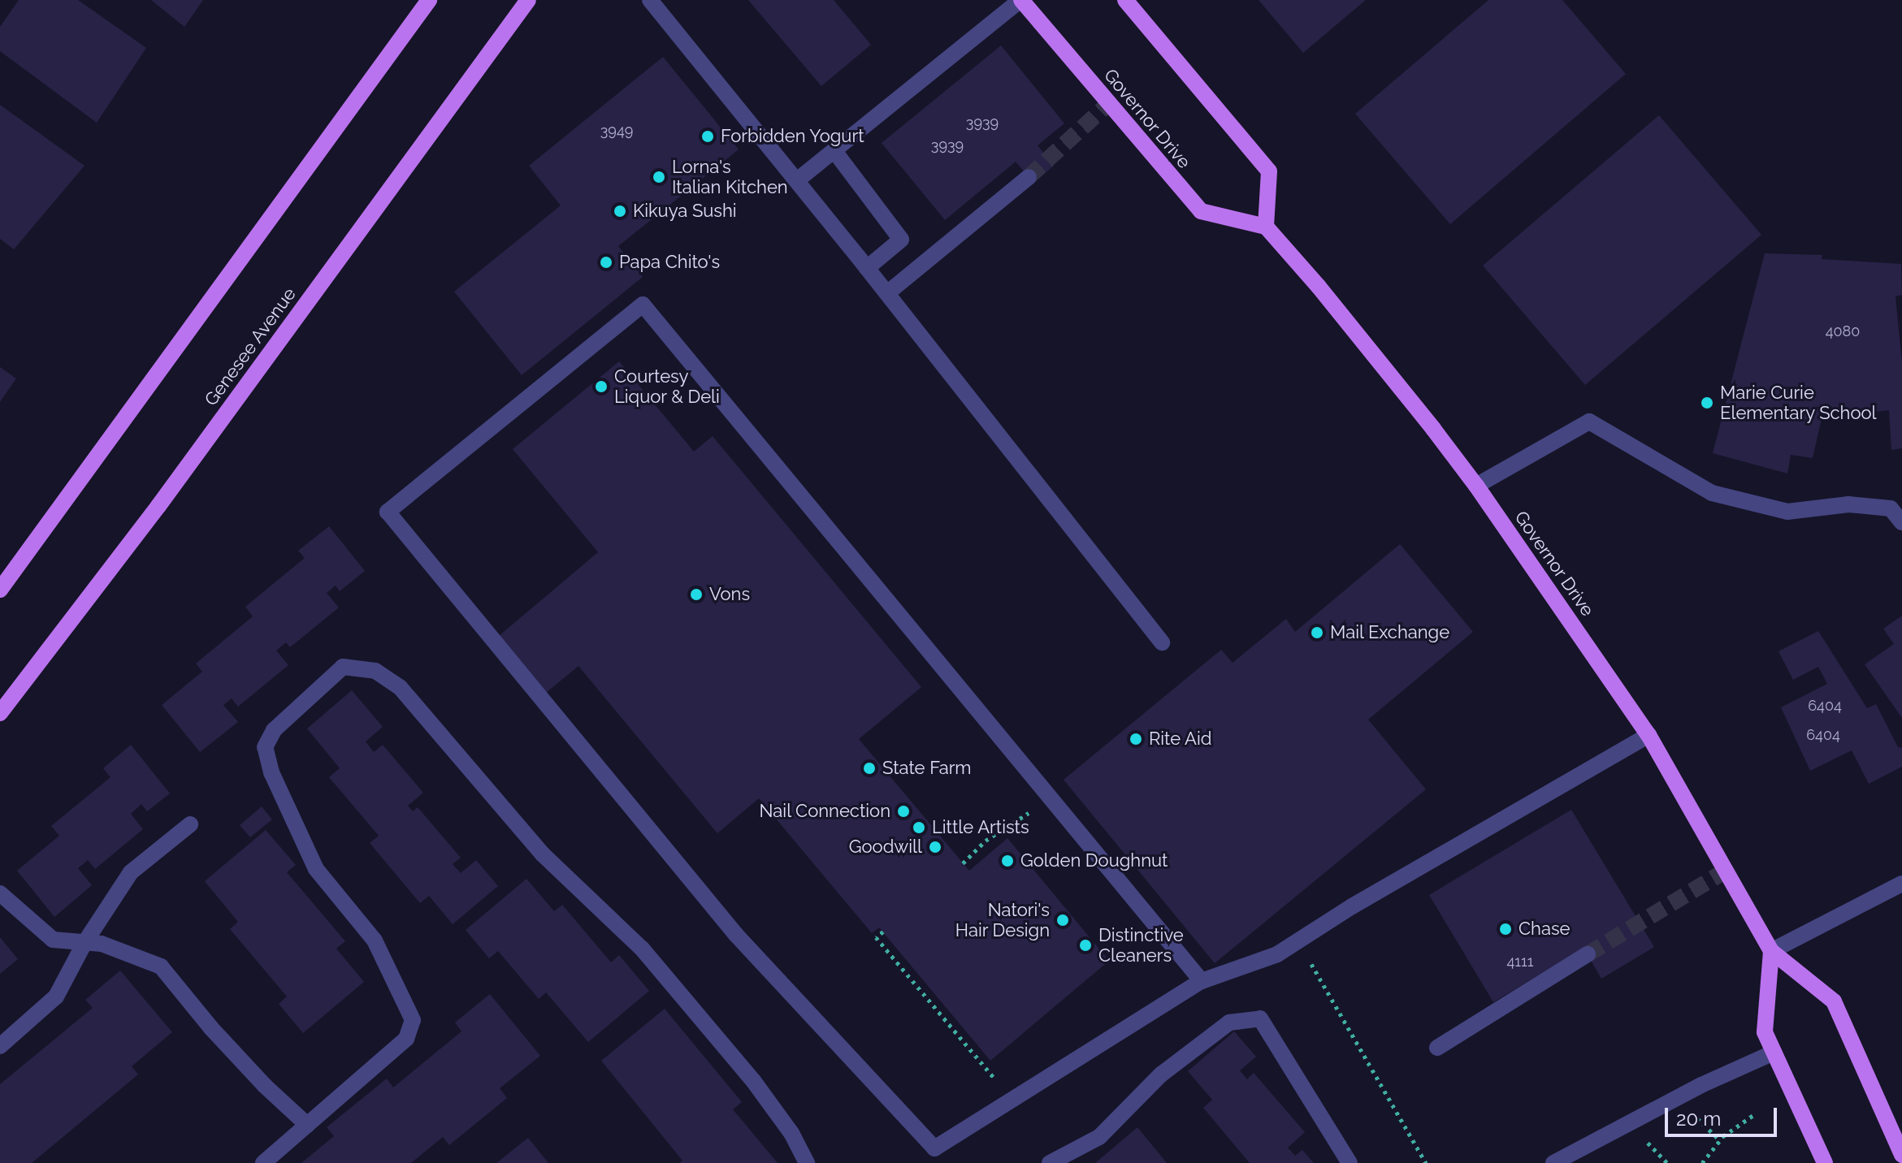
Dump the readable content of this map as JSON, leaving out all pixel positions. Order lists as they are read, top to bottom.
{
  "streets": {
    "main road": ["Governor Drive", "Genesee Avenue"]
  },
  "places": [
    "Forbidden Yogurt",
    "Lorna's Italian Kitchen",
    "Kikuya Sushi",
    "Papa Chito's",
    "Courtesy Liquor & Deli",
    "Marie Curie Elementary School",
    "Vons",
    "Mail Exchange",
    "Rite Aid",
    "State Farm",
    "Nail Connection",
    "Little Artists",
    "Goodwill",
    "Golden Doughnut",
    "Natori's Hair Design",
    "Chase",
    "Distinctive Cleaners"
  ],
  "house_numbers": [
    "3939",
    "3949",
    "3939",
    "4080",
    "6404",
    "6404",
    "4111"
  ],
  "scale_bar": "20 m"
}
